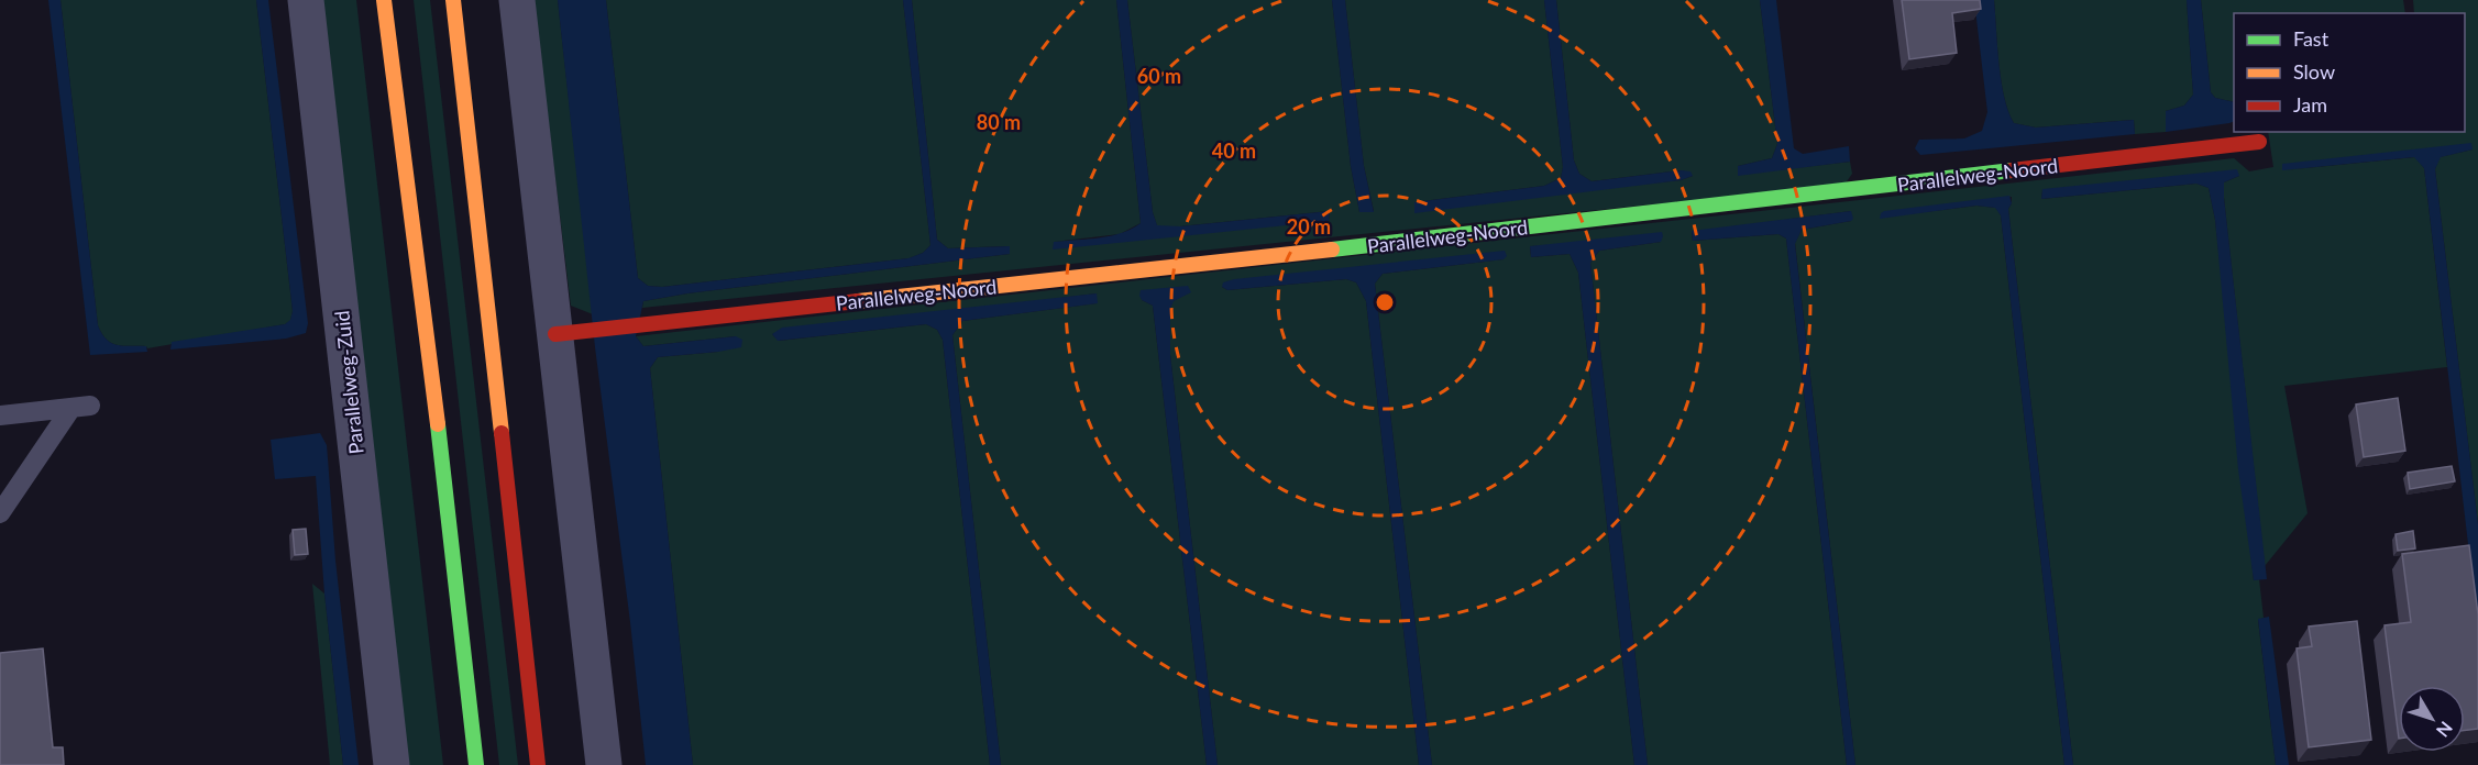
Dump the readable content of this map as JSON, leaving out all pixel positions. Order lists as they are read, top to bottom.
{
  "streets": {
    "main road": ["Parallelweg-Noord"],
    "street": ["Parallelweg-Zuid"]
  },
  "legend": ["Fast", "Slow", "Jam"],
  "north": "bottom right",
  "rings": [
    "60 m",
    "80 m",
    "40 m",
    "20 m"
  ]
}
